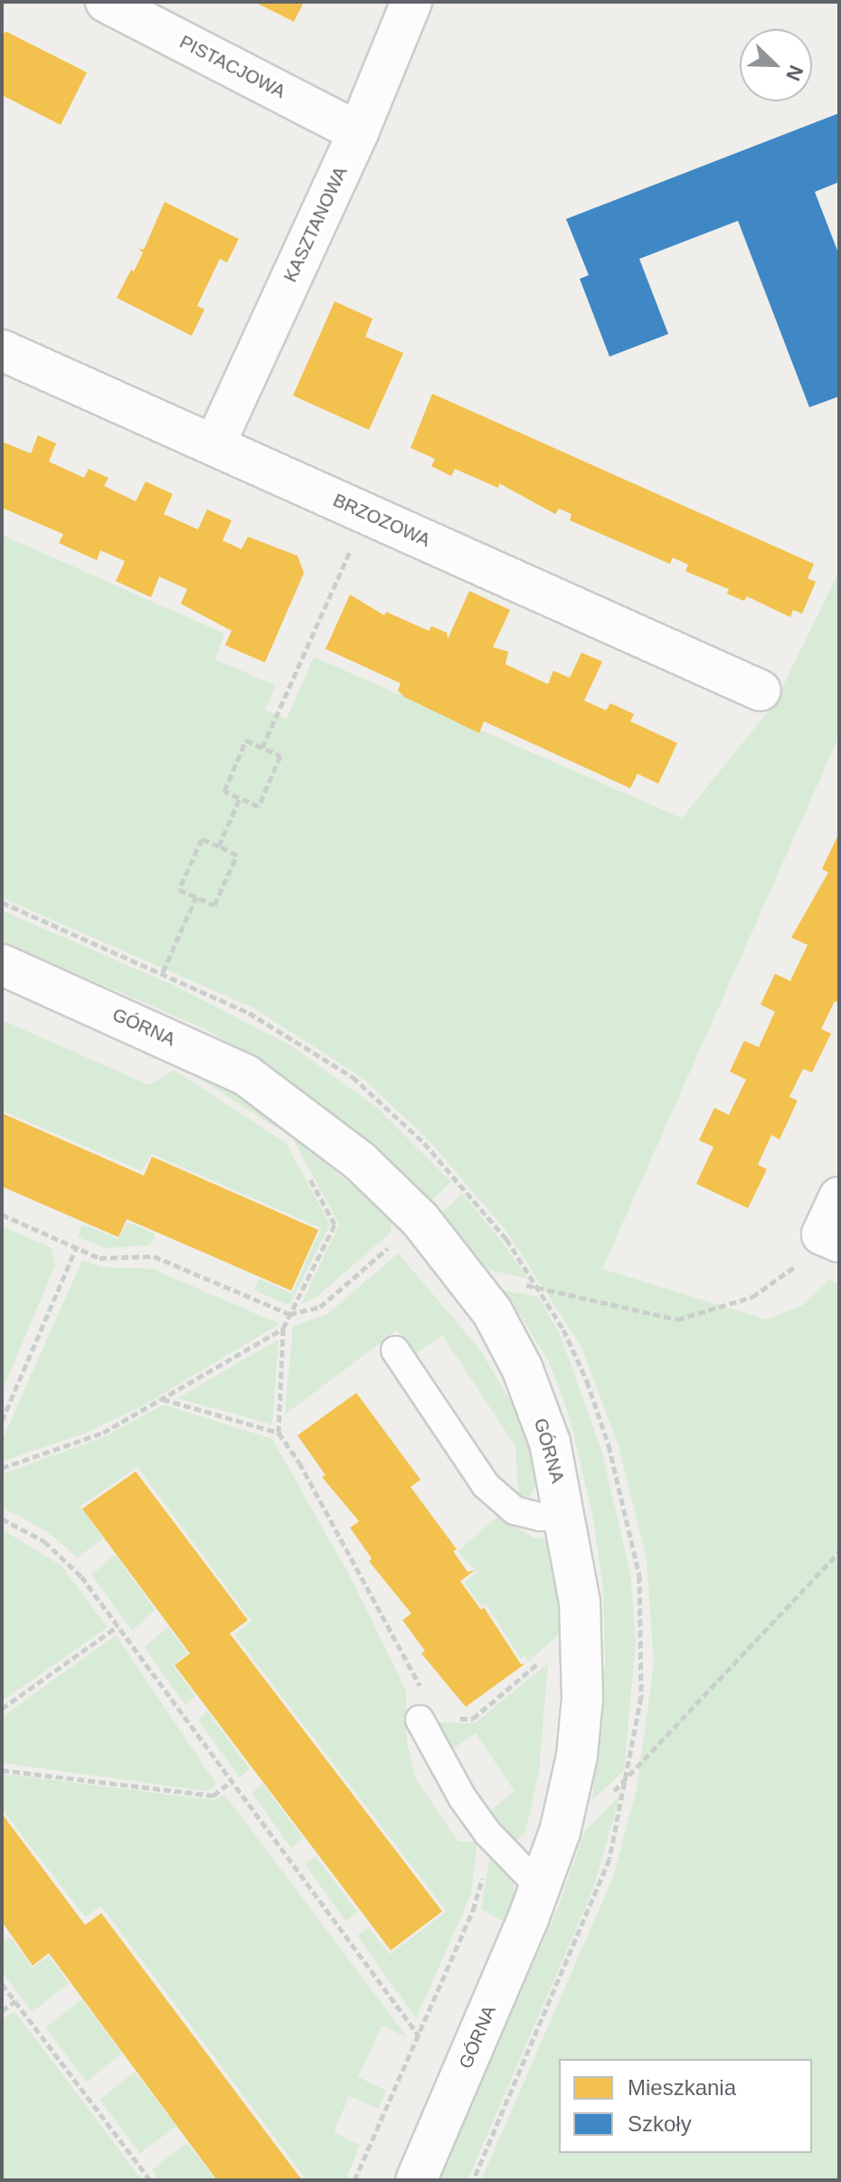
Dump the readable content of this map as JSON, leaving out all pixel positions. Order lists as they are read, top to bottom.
{
  "streets": {
    "street": [
      "PISTACJOWA",
      "KASZTANOWA",
      "BRZOZOWA",
      "GÓRNA"
    ]
  },
  "crossings": [
    ["PISTACJOWA", "KASZTANOWA"],
    ["KASZTANOWA", "BRZOZOWA"]
  ],
  "legend": ["Mieszkania", "Szkoły"],
  "north": "bottom right"
}
